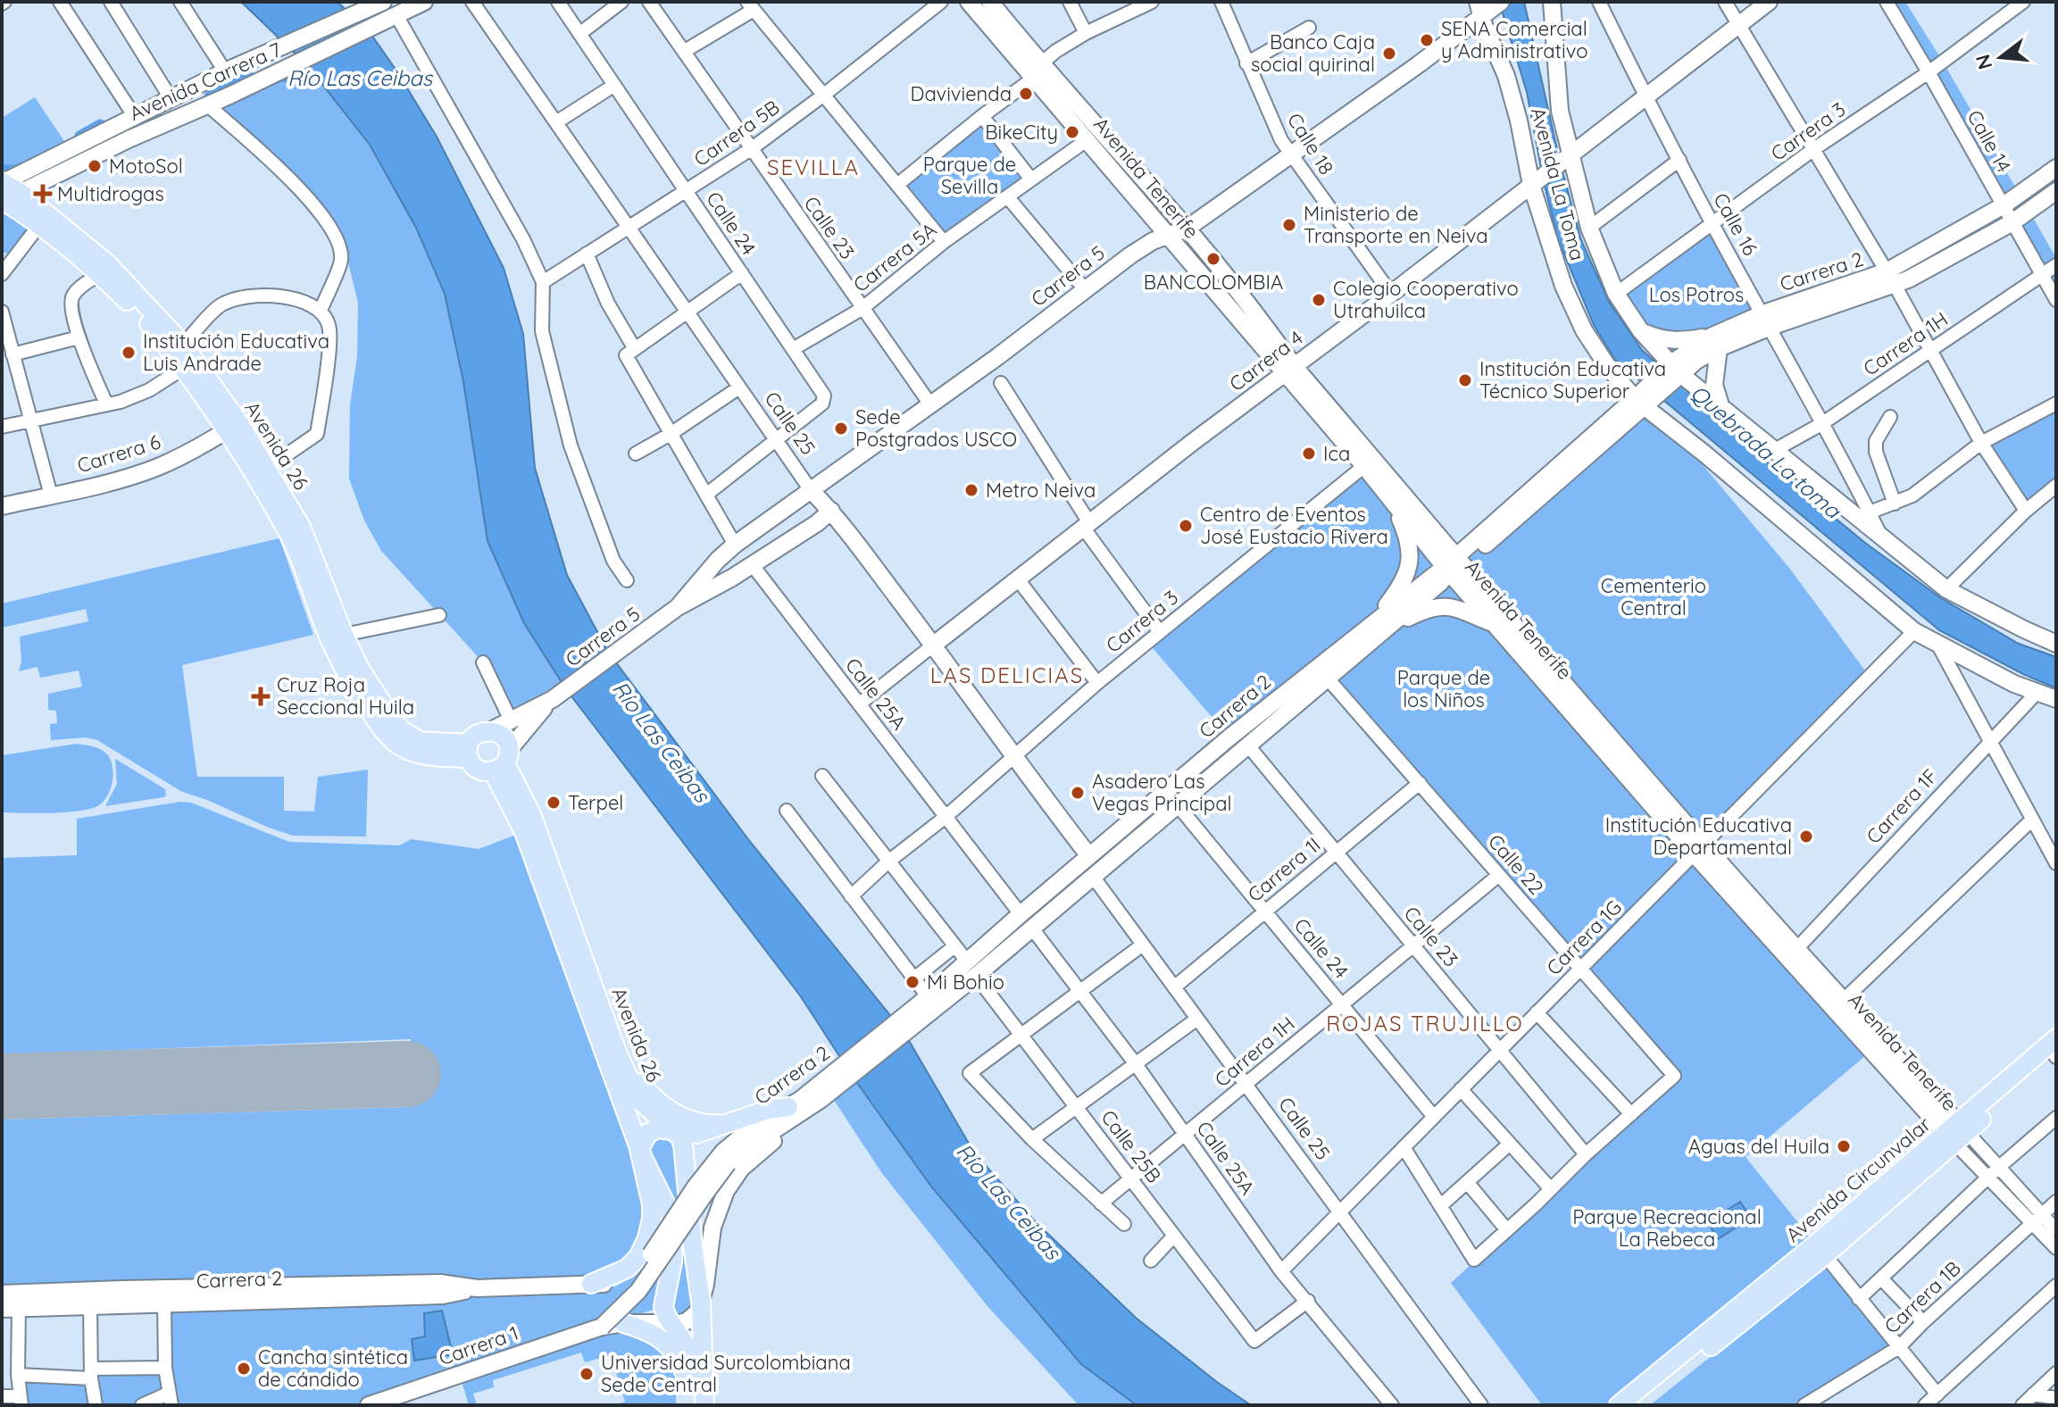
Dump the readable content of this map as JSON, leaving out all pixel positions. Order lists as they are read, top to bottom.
{
  "streets": {
    "main road": [
      "Avenida Carrera 7",
      "Avenida Tenerife",
      "Avenida La Toma",
      "Carrera 2",
      "Carrera 5",
      "Carrera 4",
      "Calle 25",
      "Avenida 26",
      "Carrera 6",
      "Avenida Circunvalar",
      "Carrera 1"
    ],
    "street": [
      "Carrera 3",
      "Carrera 5B",
      "Calle 14",
      "Calle 18",
      "Calle 24",
      "Calle 16",
      "Calle 23",
      "Carrera 5A",
      "Carrera 1H",
      "Calle 25A",
      "Carrera 1F",
      "Calle 22",
      "Carrera 1I",
      "Carrera 1G",
      "Calle 25B",
      "Carrera 1B"
    ]
  },
  "crossings": [
    ["Avenida Carrera 7", "Avenida 26"],
    ["Carrera 3", "Calle 14"],
    ["Carrera 3", "Avenida Tenerife"],
    ["Carrera 3", "Avenida La Toma"],
    ["Carrera 3", "Calle 16"],
    ["Carrera 3", "Calle 25"],
    ["Carrera 3", "Calle 25A"],
    ["Carrera 3", "Calle 25B"],
    ["Carrera 5B", "Calle 24"],
    ["Carrera 5B", "Calle 23"],
    ["Carrera 5B", "Calle 25"],
    ["Calle 14", "Carrera 2"],
    ["Calle 14", "Carrera 1H"],
    ["Calle 18", "Carrera 5"],
    ["Calle 18", "Carrera 4"],
    ["Avenida Tenerife", "Carrera 5A"],
    ["Avenida Tenerife", "Carrera 2"],
    ["Avenida Tenerife", "Carrera 5"],
    ["Avenida Tenerife", "Carrera 4"],
    ["Avenida Tenerife", "Carrera 1F"],
    ["Avenida Tenerife", "Carrera 1G"],
    ["Avenida Tenerife", "Avenida Circunvalar"],
    ["Avenida Tenerife", "Carrera 1B"],
    ["Avenida La Toma", "Calle 16"],
    ["Avenida La Toma", "Carrera 2"],
    ["Avenida La Toma", "Carrera 5"],
    ["Avenida La Toma", "Carrera 1H"],
    ["Avenida La Toma", "Carrera 4"],
    ["Avenida La Toma", "Carrera 1F"],
    ["Avenida La Toma", "Carrera 1G"],
    ["Calle 24", "Carrera 5A"],
    ["Calle 24", "Carrera 2"],
    ["Calle 24", "Carrera 1H"],
    ["Calle 24", "Calle 25"],
    ["Calle 24", "Carrera 1I"],
    ["Calle 24", "Carrera 1G"],
    ["Calle 16", "Carrera 2"],
    ["Calle 16", "Carrera 1H"],
    ["Calle 16", "Carrera 4"],
    ["Calle 23", "Carrera 5A"],
    ["Calle 23", "Carrera 2"],
    ["Calle 23", "Carrera 5"],
    ["Calle 23", "Carrera 1H"],
    ["Calle 23", "Carrera 1I"],
    ["Calle 23", "Carrera 1G"],
    ["Carrera 2", "Calle 25"],
    ["Carrera 2", "Calle 25A"],
    ["Carrera 2", "Calle 22"],
    ["Carrera 2", "Calle 25B"],
    ["Carrera 2", "Carrera 1"],
    ["Carrera 5", "Calle 25"],
    ["Carrera 5", "Avenida 26"],
    ["Carrera 5", "Calle 25A"],
    ["Carrera 1H", "Calle 25"],
    ["Carrera 1H", "Calle 25A"],
    ["Carrera 1H", "Calle 22"],
    ["Carrera 1H", "Calle 25B"],
    ["Carrera 4", "Calle 25"],
    ["Carrera 4", "Calle 25A"],
    ["Calle 25", "Carrera 1I"],
    ["Calle 25", "Carrera 1G"],
    ["Avenida 26", "Carrera 6"],
    ["Avenida 26", "Carrera 1"],
    ["Calle 25A", "Carrera 1G"],
    ["Calle 25A", "Calle 25B"],
    ["Calle 22", "Carrera 1I"],
    ["Calle 22", "Carrera 1G"]
  ],
  "districts": ["SEVILLA", "LAS DELICIAS", "ROJAS TRUJILLO"],
  "water": ["Río Las Ceibas", "Quebrada La toma"],
  "parks": [
    "Parque de Sevilla",
    "Los Potros",
    "Cementerio Central",
    "Parque de los Niños",
    "Parque Recreacional La Rebeca"
  ],
  "places": {
    "other": [
      "SENA Comercial y Administrativo",
      "Banco Caja social quirinal",
      "Davivienda",
      "BikeCity",
      "MotoSol",
      "Ministerio de Transporte en Neiva",
      "BANCOLOMBIA",
      "Colegio Cooperativo Utrahuilca",
      "Institución Educativa Luis Andrade",
      "Institución Educativa Técnico Superior",
      "Sede Postgrados USCO",
      "Ica",
      "Metro Neiva",
      "Centro de Eventos José Eustacio Rivera",
      "Asadero Las Vegas Principal",
      "Terpel",
      "Institución Educativa Departamental",
      "Mi Bohio",
      "Aguas del Huila",
      "Cancha sintética de cándido",
      "Universidad Surcolombiana Sede Central"
    ],
    "health": ["Multidrogas", "Cruz Roja Seccional Huila"]
  },
  "north": "left"
}
